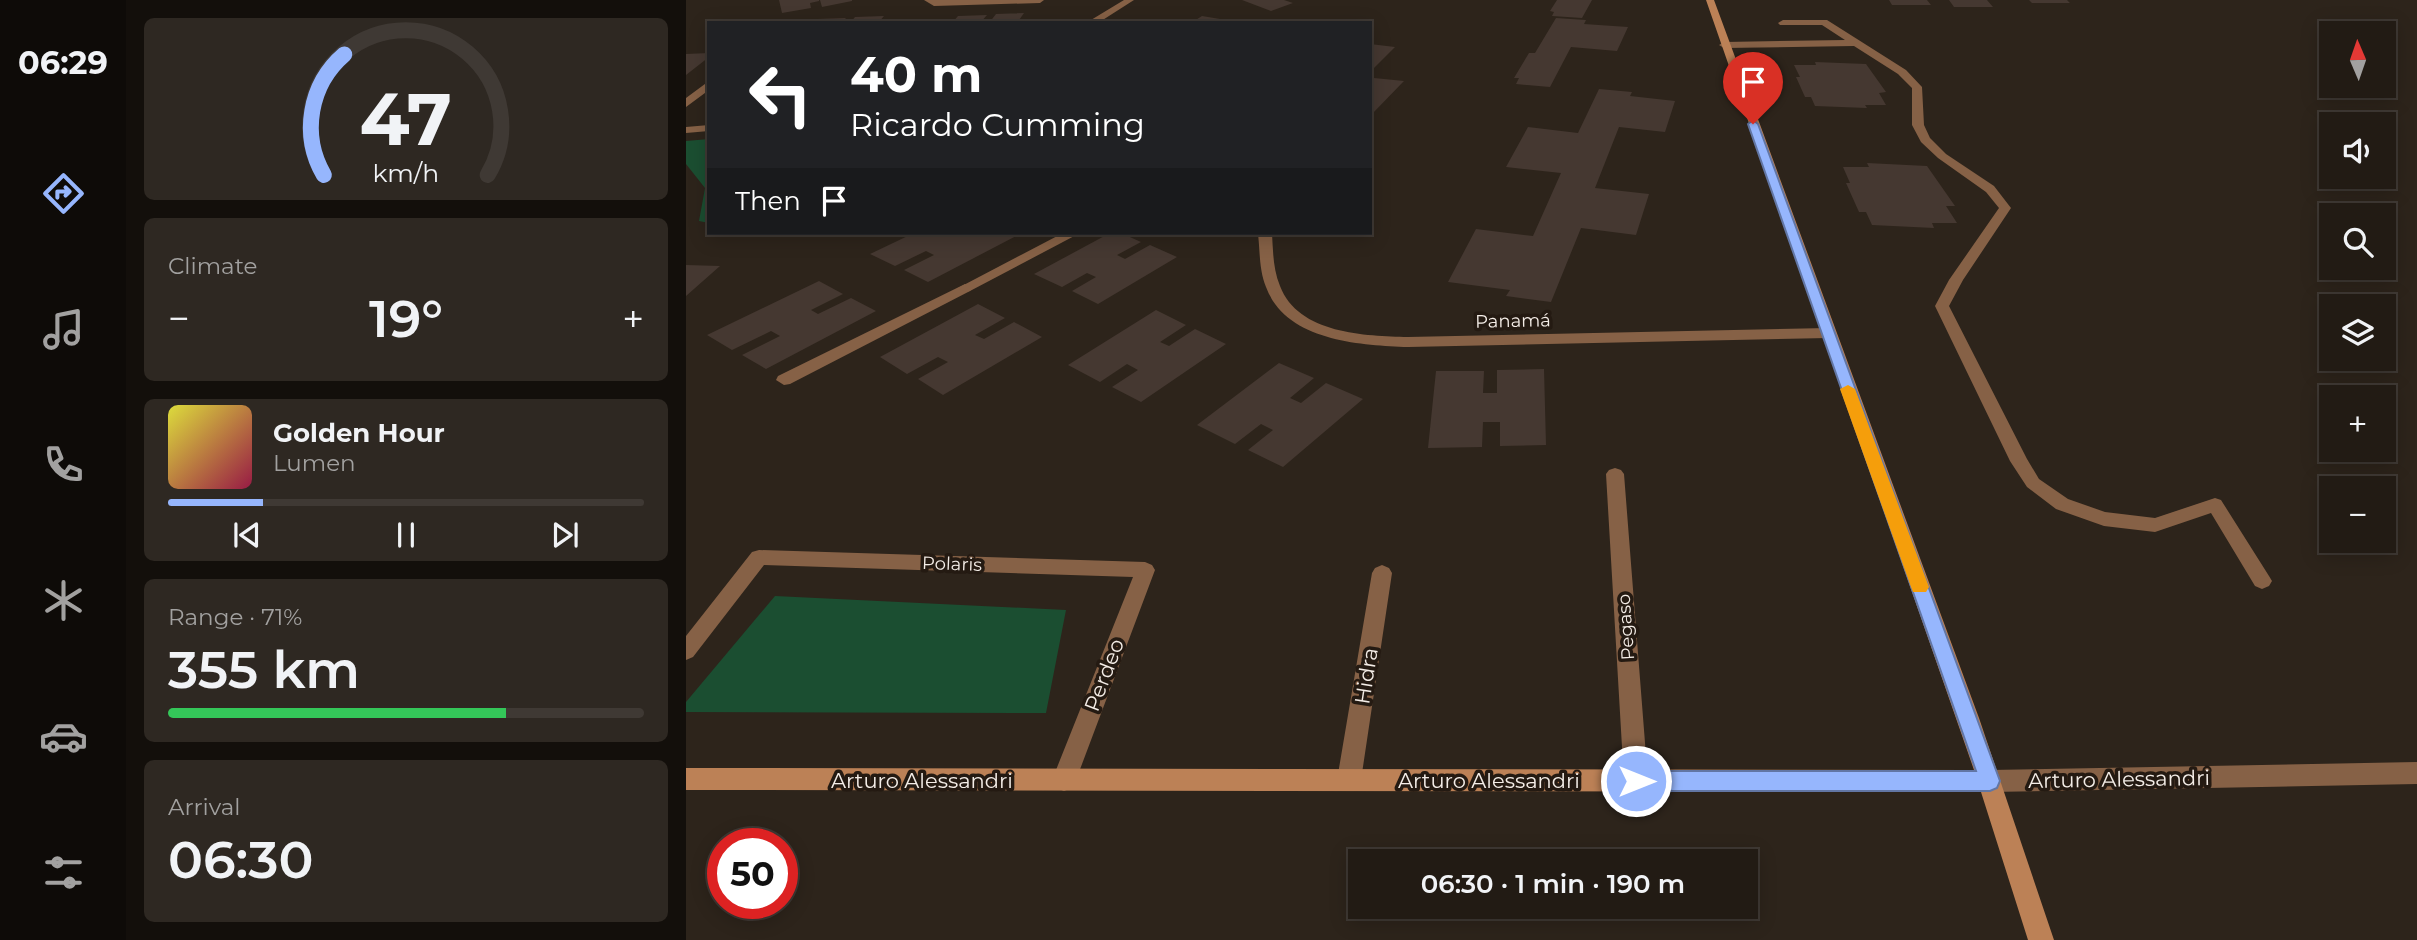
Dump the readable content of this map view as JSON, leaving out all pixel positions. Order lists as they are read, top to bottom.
{
  "streets": {
    "main road": ["Arturo Alessandri"],
    "street": [
      "Panamá",
      "Polaris",
      "Pegaso",
      "Perdeo",
      "Hidra"
    ]
  },
  "crossings": [
    ["Polaris", "Perdeo"],
    ["Pegaso", "Arturo Alessandri"],
    ["Perdeo", "Arturo Alessandri"],
    ["Hidra", "Arturo Alessandri"]
  ],
  "north": "top",
  "page": {
    "tabs": "06:29",
    "map_buttons": ["+", "−"],
    "turn": ["40 m", "Ricardo Cumming"],
    "then": "Then",
    "tile": [
      "Climate",
      ["Range · 71%", "355 km"],
      ["Arrival", "06:30"]
    ],
    "heat": ["−", "19°", "+"],
    "song": ["Golden Hour", "Lumen"],
    "limit": "50",
    "trip": "06:30 · 1 min · 190 m",
    "gauge": ["47", "km/h"]
  }
}
